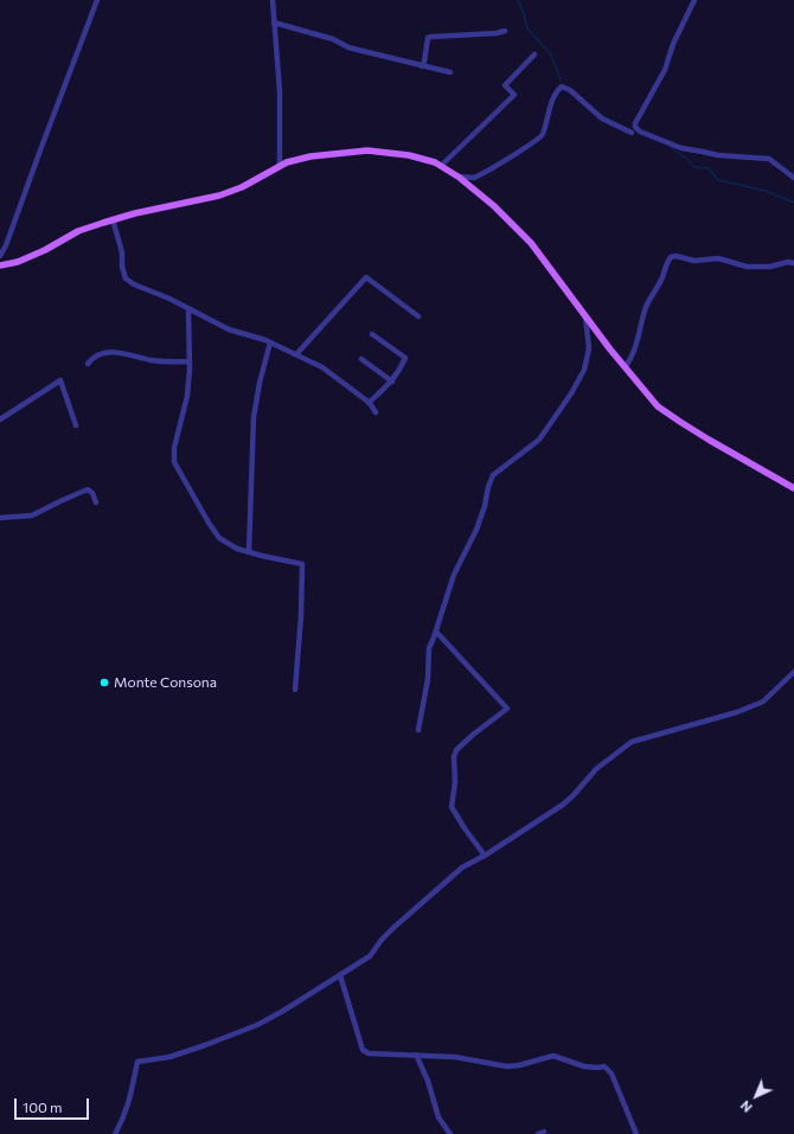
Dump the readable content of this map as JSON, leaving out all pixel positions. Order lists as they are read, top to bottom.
{
  "places": ["Monte Consona"],
  "scale_bar": "100 m",
  "north": "bottom left"
}
